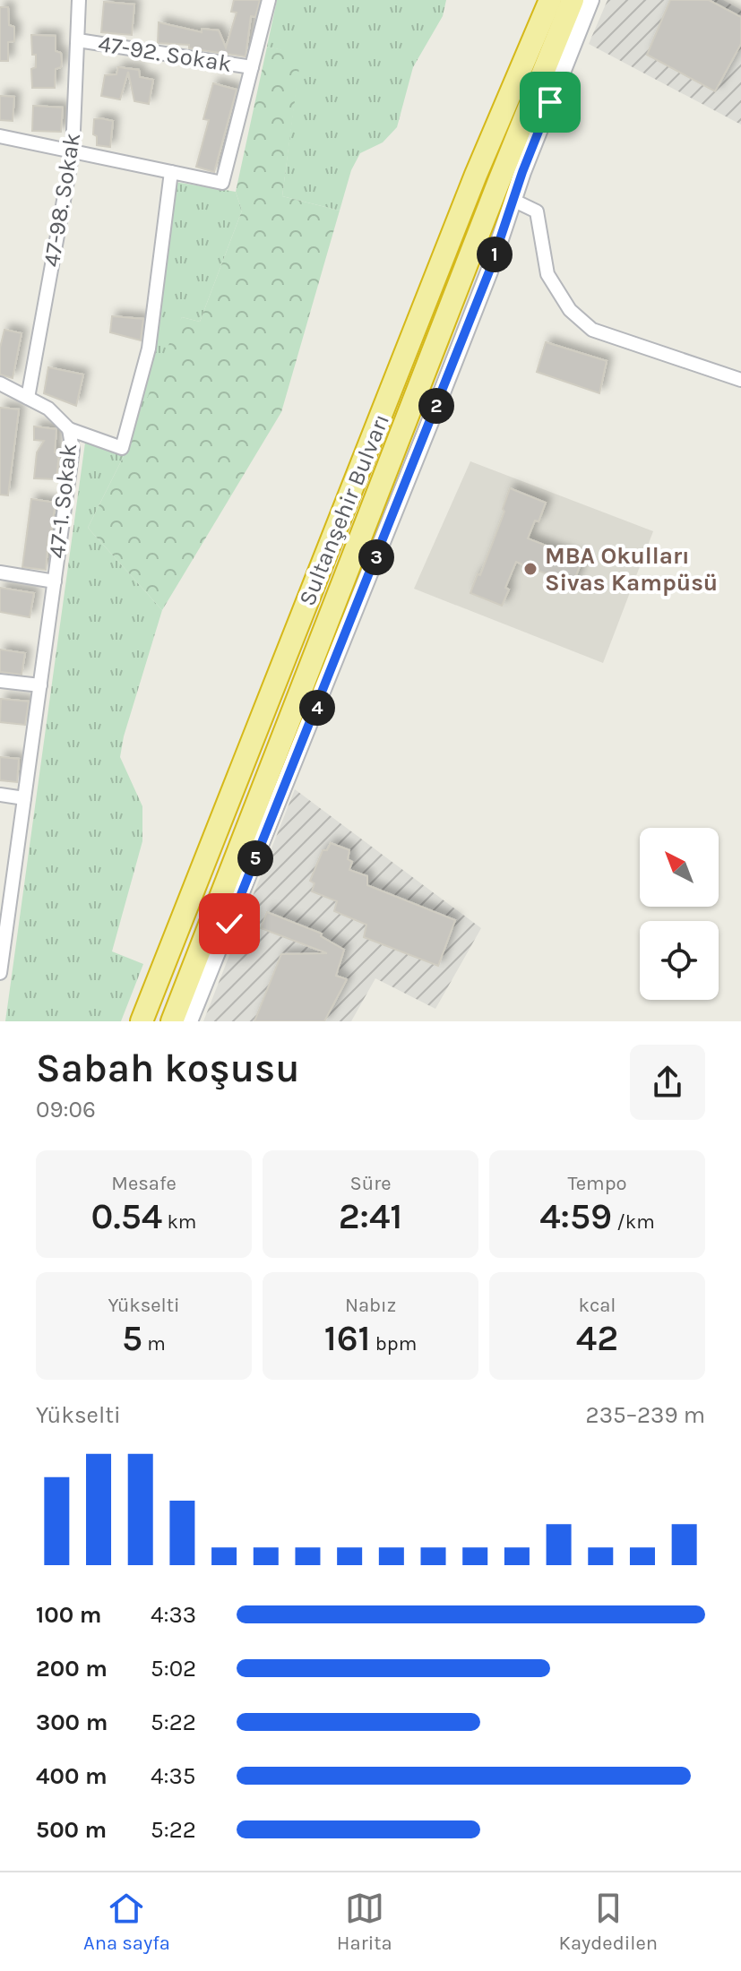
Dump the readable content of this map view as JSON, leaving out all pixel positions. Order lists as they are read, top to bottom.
{
  "streets": {
    "highway": ["Sultanşehir Bulvarı"],
    "street": ["47-92. Sokak", "47-98. Sokak", "47-1. Sokak"]
  },
  "crossings": [
    ["47-92. Sokak", "47-98. Sokak"]
  ],
  "places": ["MBA Okulları Sivas Kampüsü"],
  "north": "top left",
  "page": {
    "pins": [
      "1",
      "2",
      "3",
      "4",
      "5"
    ],
    "heading": ["Sabah koşusu", "09:06"],
    "stats": [
      ["Mesafe", "0.54 km"],
      ["Süre", "2:41"],
      ["Tempo", "4:59 /km"],
      ["Yükselti", "5 m"],
      ["Nabız", "161 bpm"],
      ["kcal", "42"]
    ],
    "chart": ["Yükselti", "235–239 m"],
    "list": [
      {
        "name": "100 m",
        "note": "4:33"
      },
      {
        "name": "200 m",
        "note": "5:02"
      },
      {
        "name": "300 m",
        "note": "5:22"
      },
      {
        "name": "400 m",
        "note": "4:35"
      },
      {
        "name": "500 m",
        "note": "5:22"
      }
    ],
    "tabs": ["Ana sayfa", "Harita", "Kaydedilen"]
  }
}
